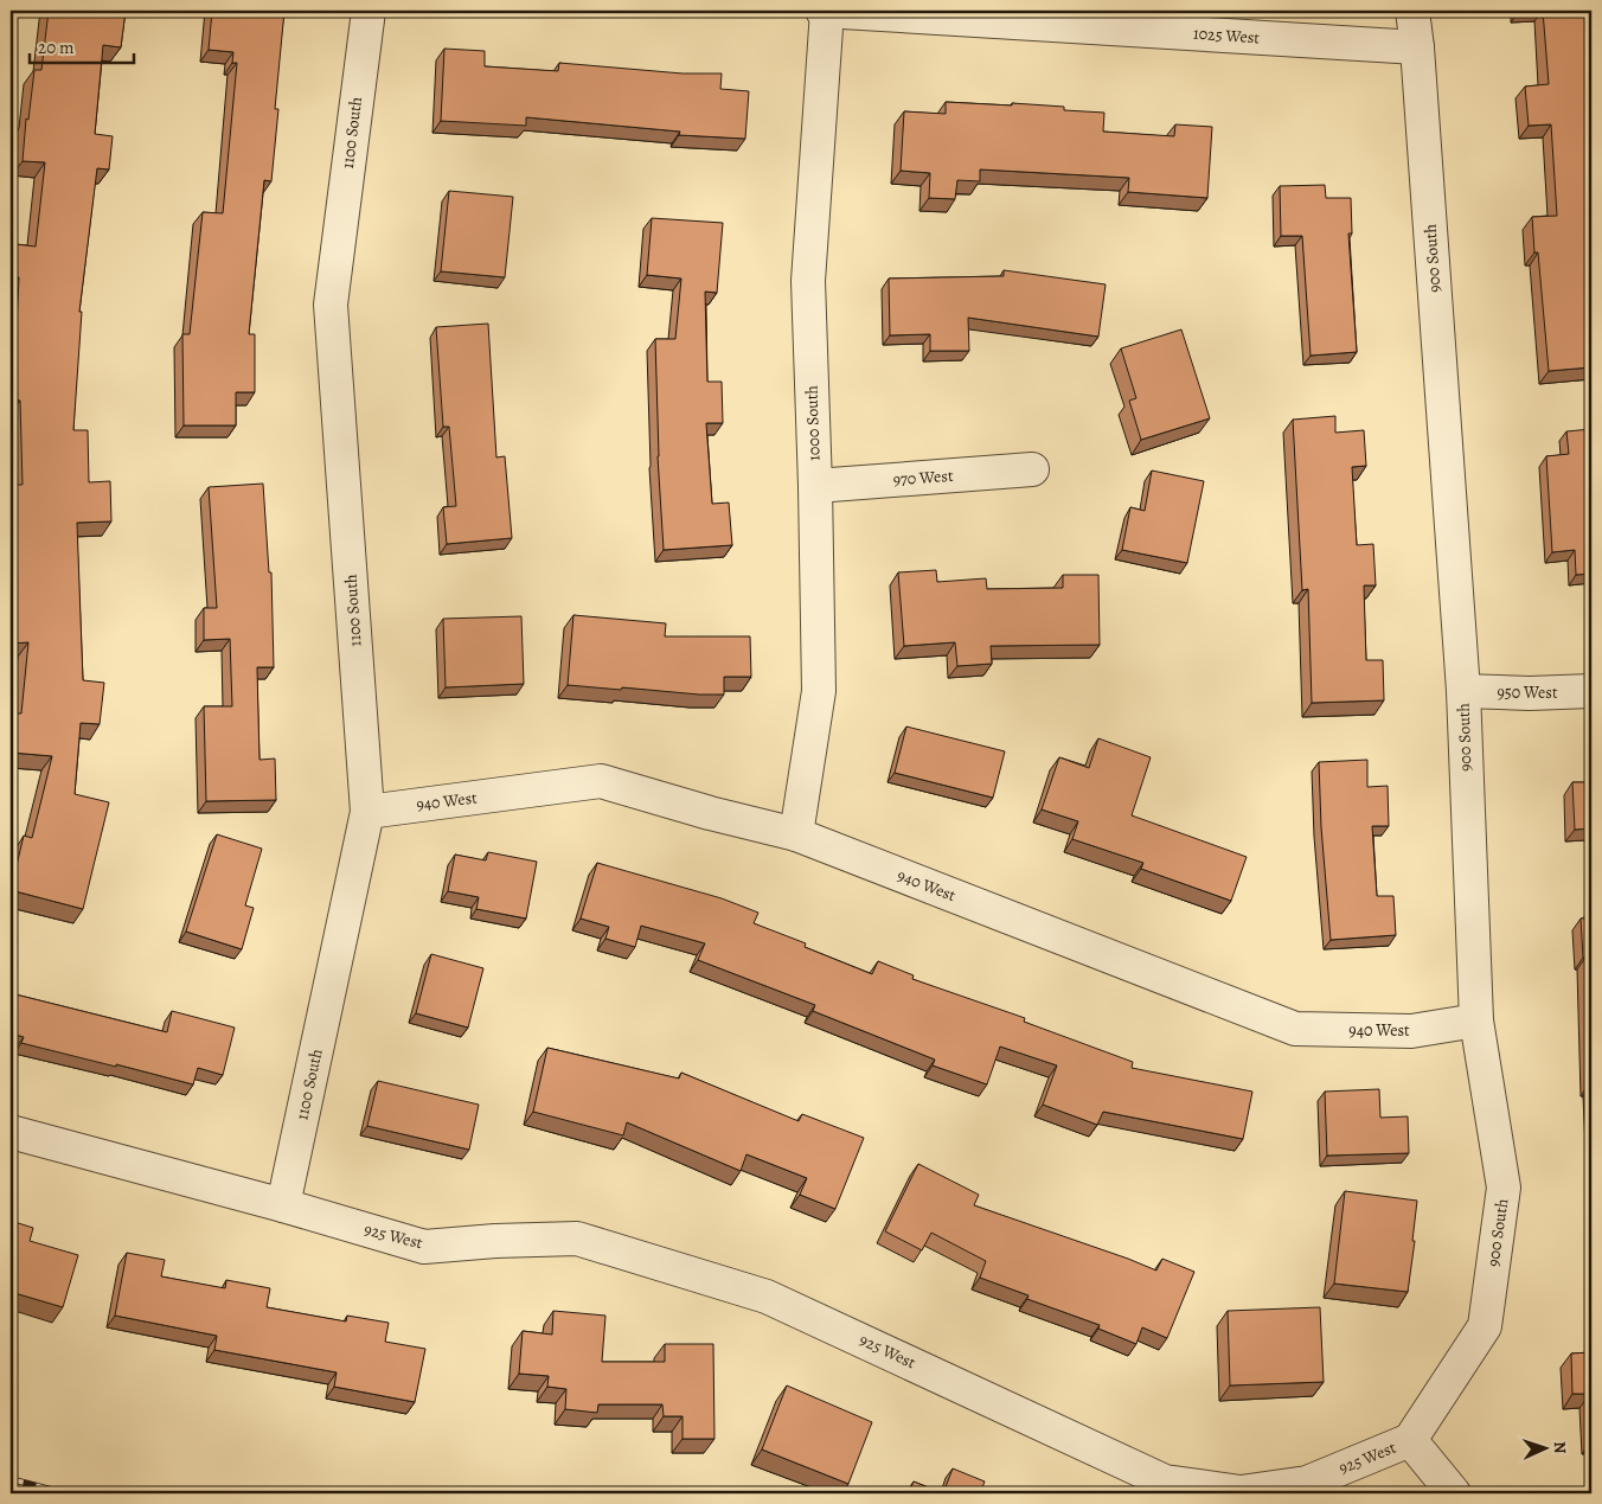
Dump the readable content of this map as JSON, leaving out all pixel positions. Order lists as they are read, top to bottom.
{
  "streets": {
    "street": [
      "1025 West",
      "1100 South",
      "900 South",
      "1000 South",
      "970 West",
      "950 West",
      "940 West",
      "925 West"
    ]
  },
  "crossings": [
    ["1025 West", "900 South"],
    ["1025 West", "1000 South"],
    ["1100 South", "940 West"],
    ["1100 South", "925 West"],
    ["900 South", "950 West"],
    ["900 South", "940 West"],
    ["900 South", "925 West"],
    ["1000 South", "970 West"],
    ["1000 South", "940 West"]
  ],
  "scale_bar": "20 m",
  "north": "right"
}
